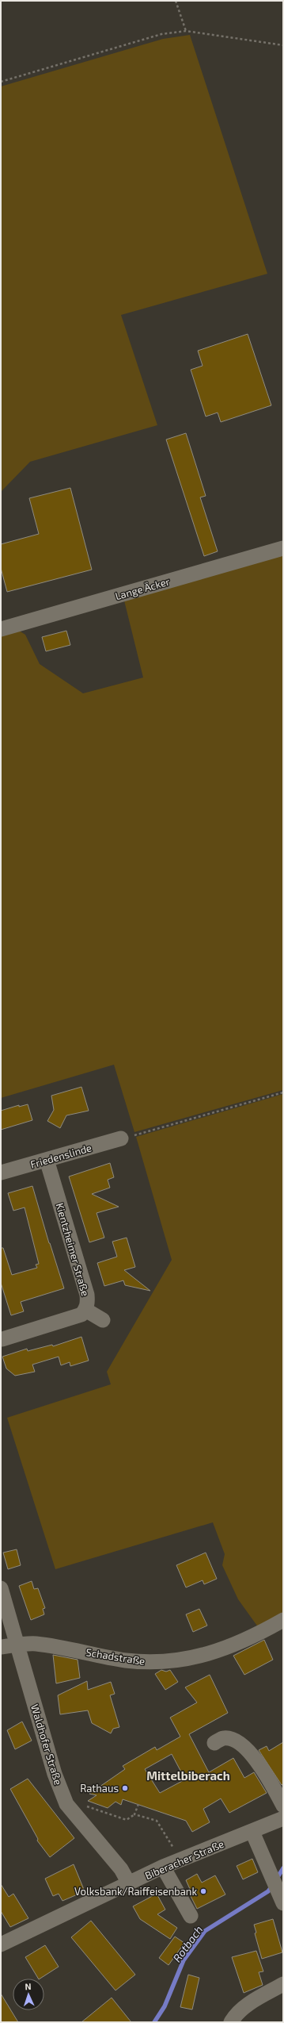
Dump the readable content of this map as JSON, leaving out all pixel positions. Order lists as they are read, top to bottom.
{
  "streets": {
    "street": [
      "Lange Äcker",
      "Friedenslinde",
      "Kientzheimer Straße",
      "Schadstraße",
      "Waldhofer Straße",
      "Biberacher Straße"
    ]
  },
  "crossings": [
    ["Friedenslinde", "Kientzheimer Straße"],
    ["Schadstraße", "Waldhofer Straße"],
    ["Waldhofer Straße", "Biberacher Straße"]
  ],
  "districts": ["Mittelbiberach"],
  "water": ["Rotbach"],
  "places": ["Rathaus", "Volksbank/Raiffeisenbank"],
  "north": "top"
}
